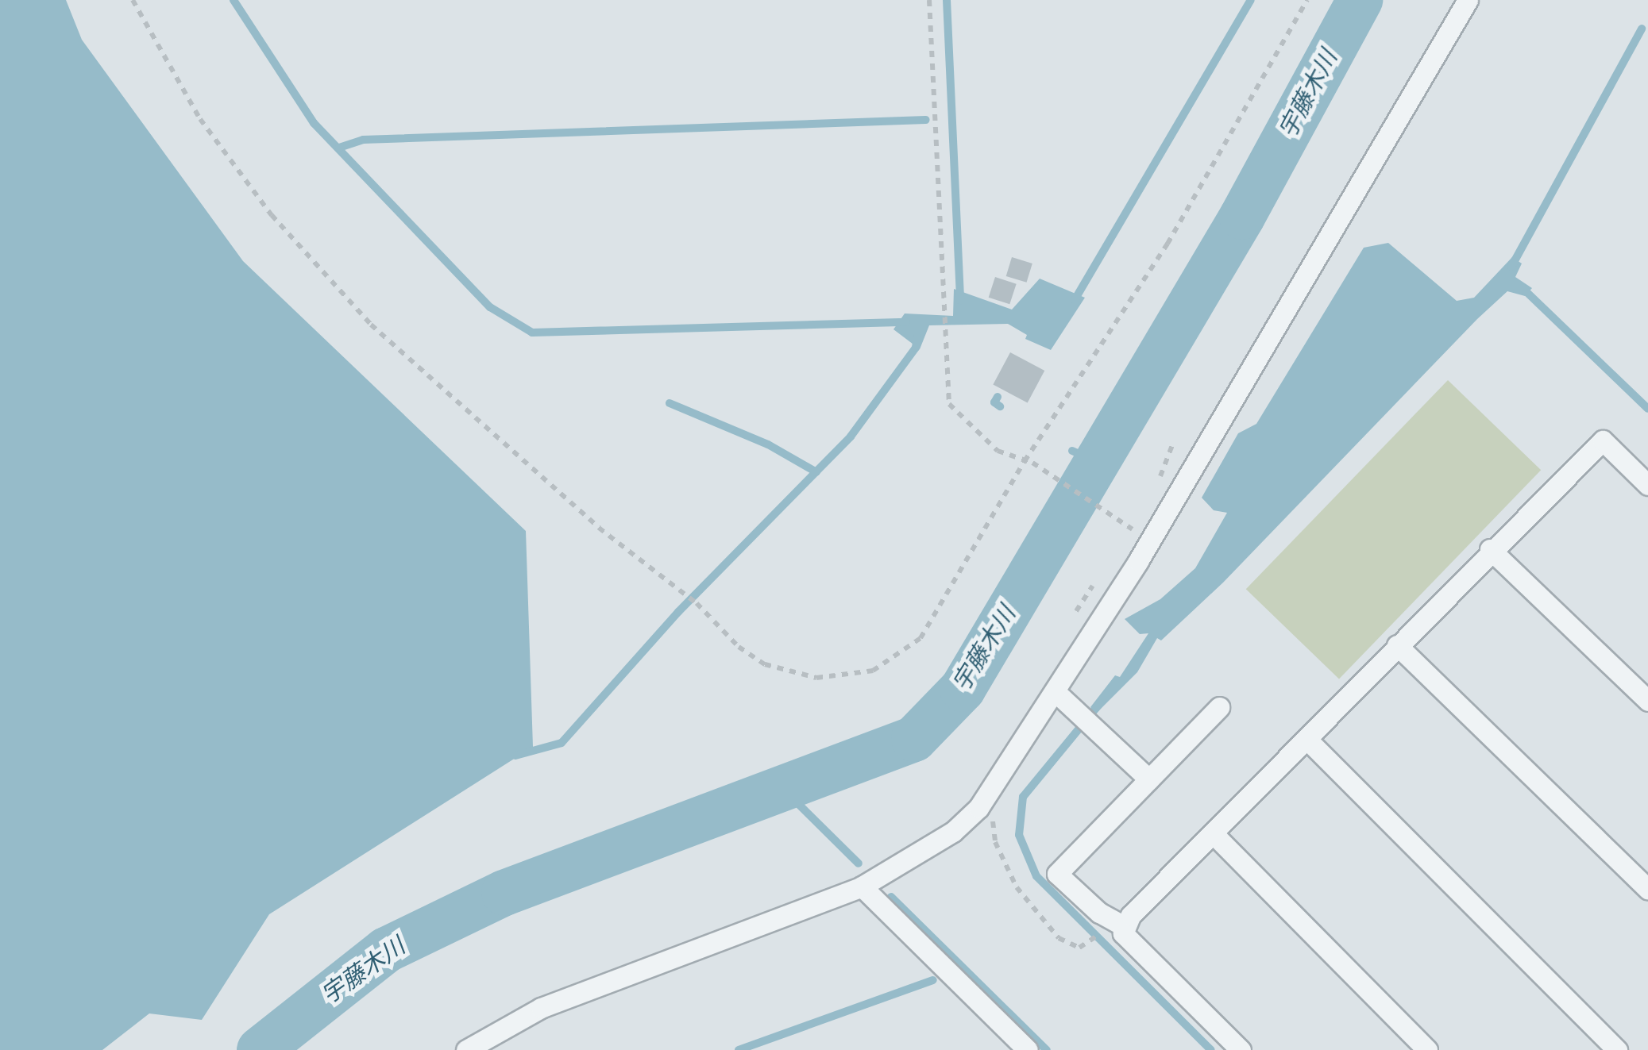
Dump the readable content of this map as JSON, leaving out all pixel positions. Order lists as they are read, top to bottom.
{
  "water": ["宇藤木川"]
}
